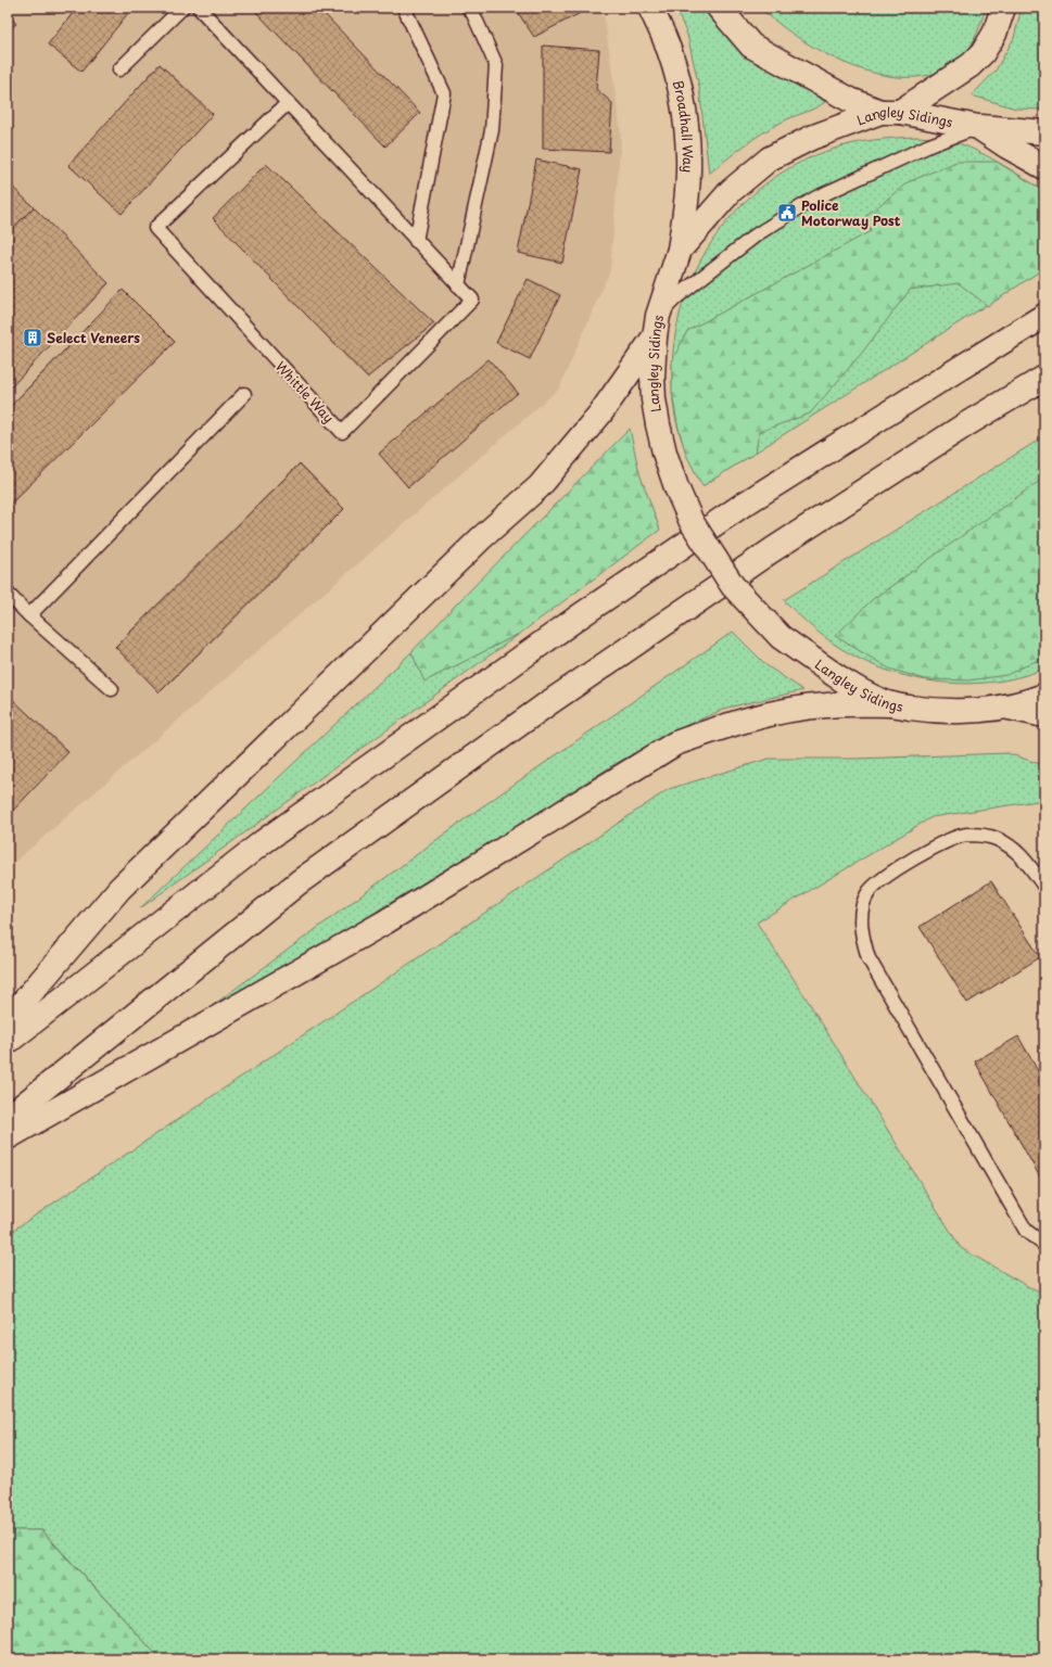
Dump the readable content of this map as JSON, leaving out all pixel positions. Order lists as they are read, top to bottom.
{
  "streets": {
    "main road": ["Langley Sidings", "Broadhall Way"],
    "lane": ["Whittle Way"]
  },
  "crossings": [
    ["Langley Sidings", "Broadhall Way"]
  ],
  "places": {
    "public building": ["Police Motorway Post"],
    "building": ["Select Veneers"]
  }
}
